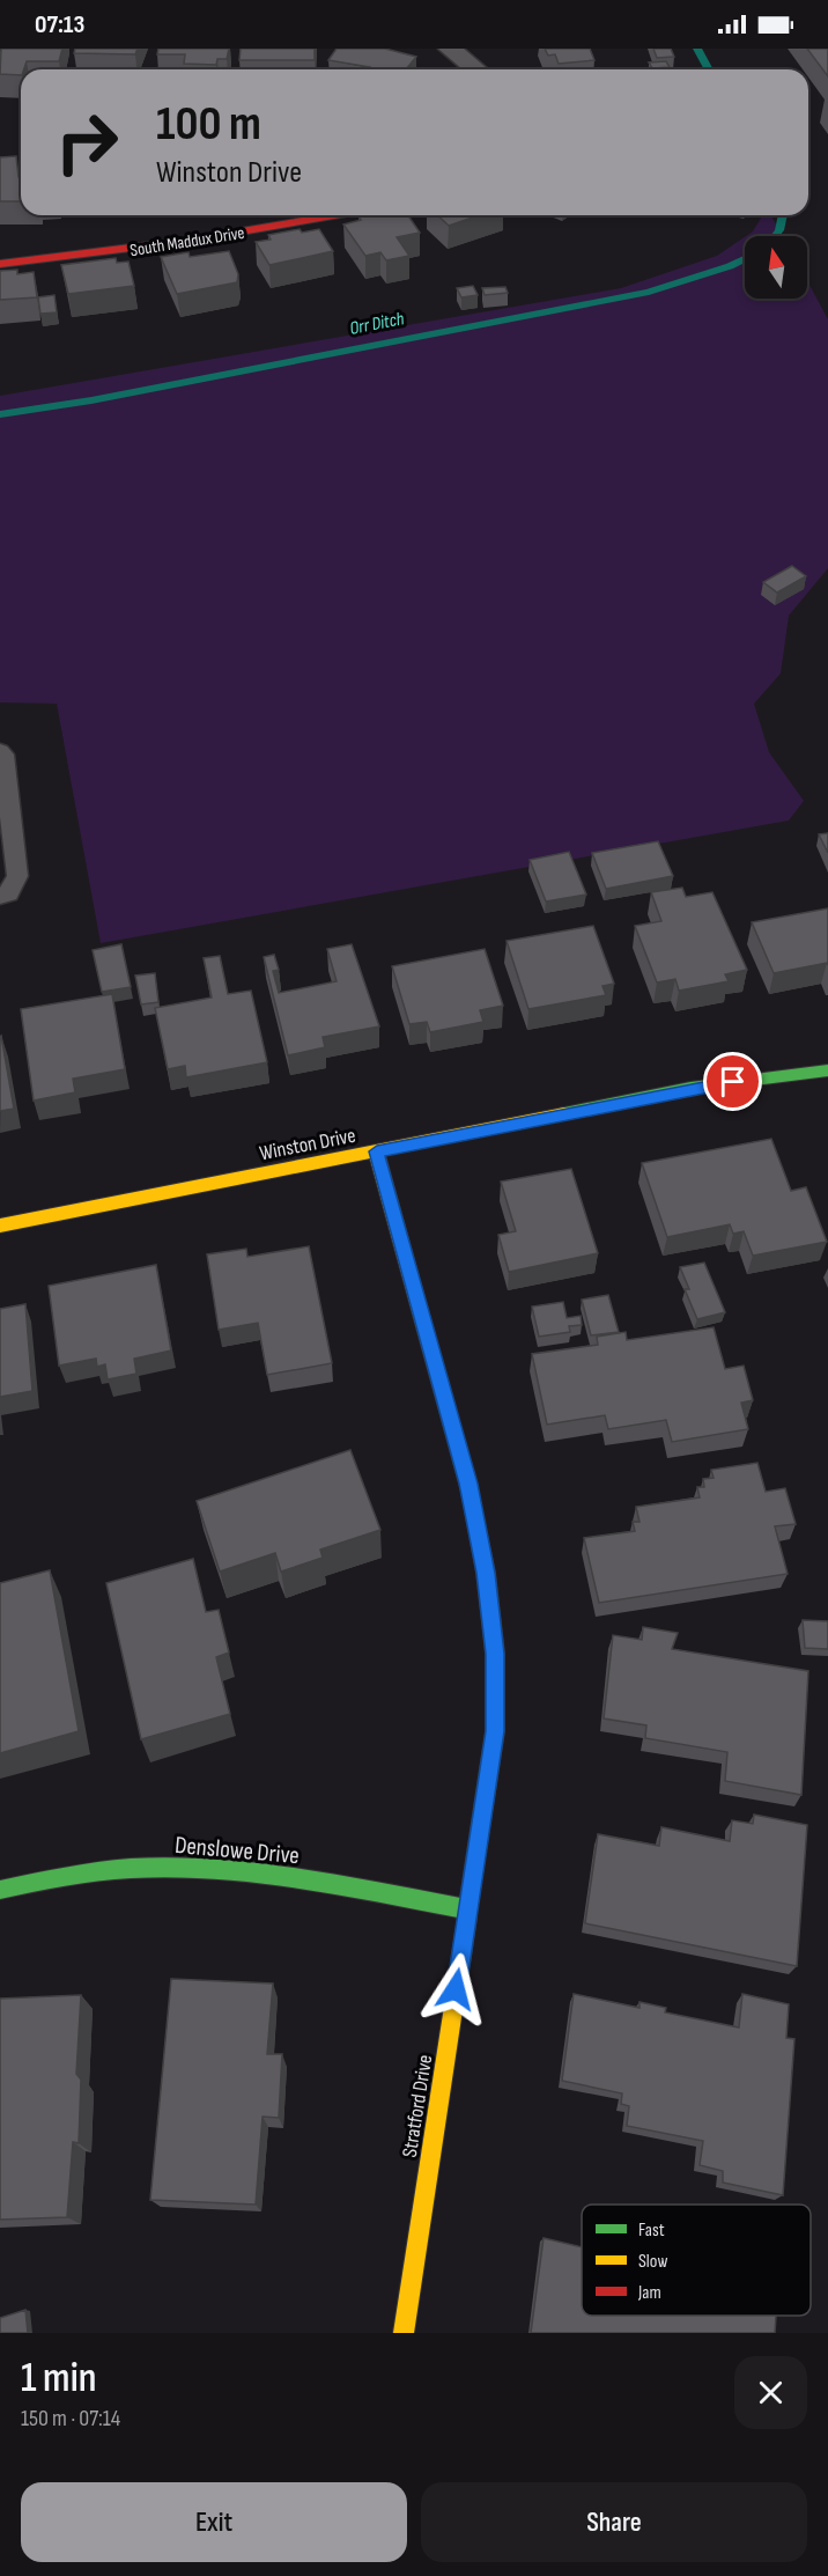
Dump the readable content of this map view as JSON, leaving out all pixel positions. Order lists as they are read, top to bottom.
{
  "streets": {
    "street": [
      "South Maddux Drive",
      "Winston Drive",
      "Denslowe Drive",
      "Stratford Drive"
    ]
  },
  "crossings": [
    ["Winston Drive", "Stratford Drive"],
    ["Denslowe Drive", "Stratford Drive"]
  ],
  "water": ["Orr Ditch"],
  "legend": ["Fast", "Slow", "Jam"],
  "north": "top",
  "page": {
    "status": "07:13",
    "turn": ["100 m", "Winston Drive"],
    "heading": ["1 min", "150 m · 07:14"],
    "buttons": ["Exit", "Share"]
  }
}
